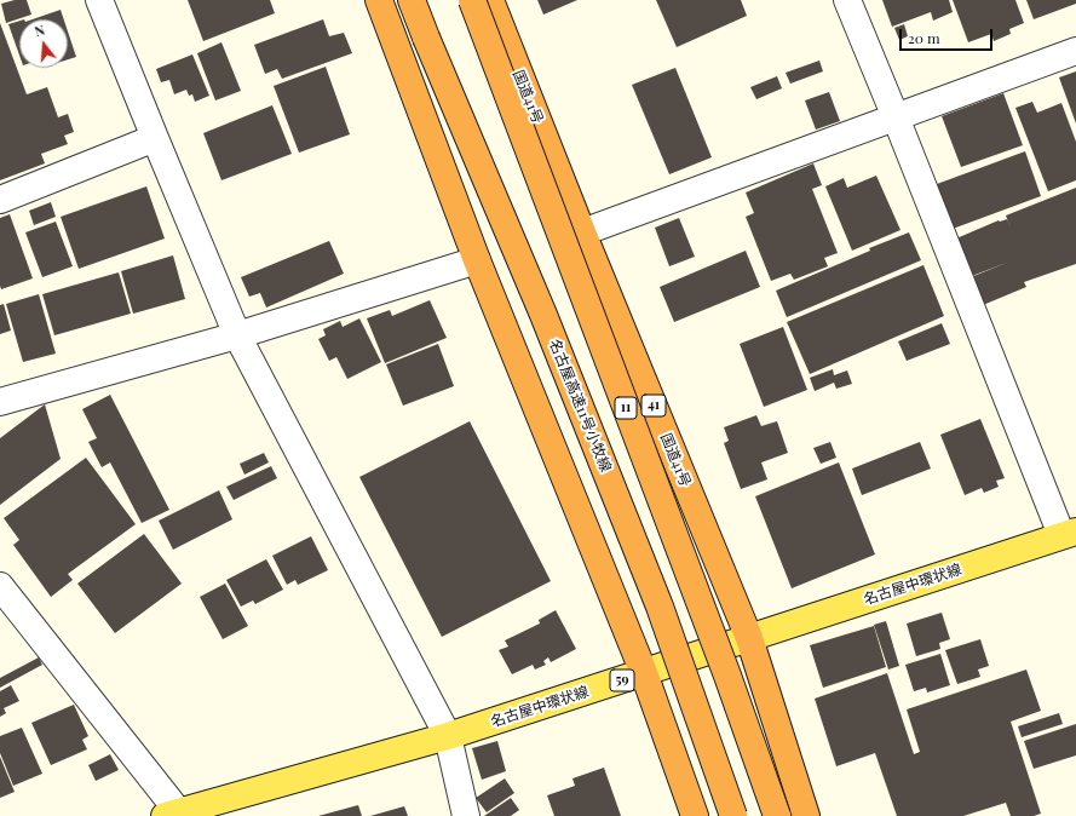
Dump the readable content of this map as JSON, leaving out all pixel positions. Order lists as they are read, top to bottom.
{
  "streets": {
    "highway": [
      "国道41号",
      "名古屋高速11号小牧線",
      "41",
      "11"
    ],
    "main road": ["名古屋中環状線", "59"]
  },
  "crossings": [
    ["国道41号", "名古屋中環状線"]
  ],
  "scale_bar": "20 m",
  "north": "top"
}
